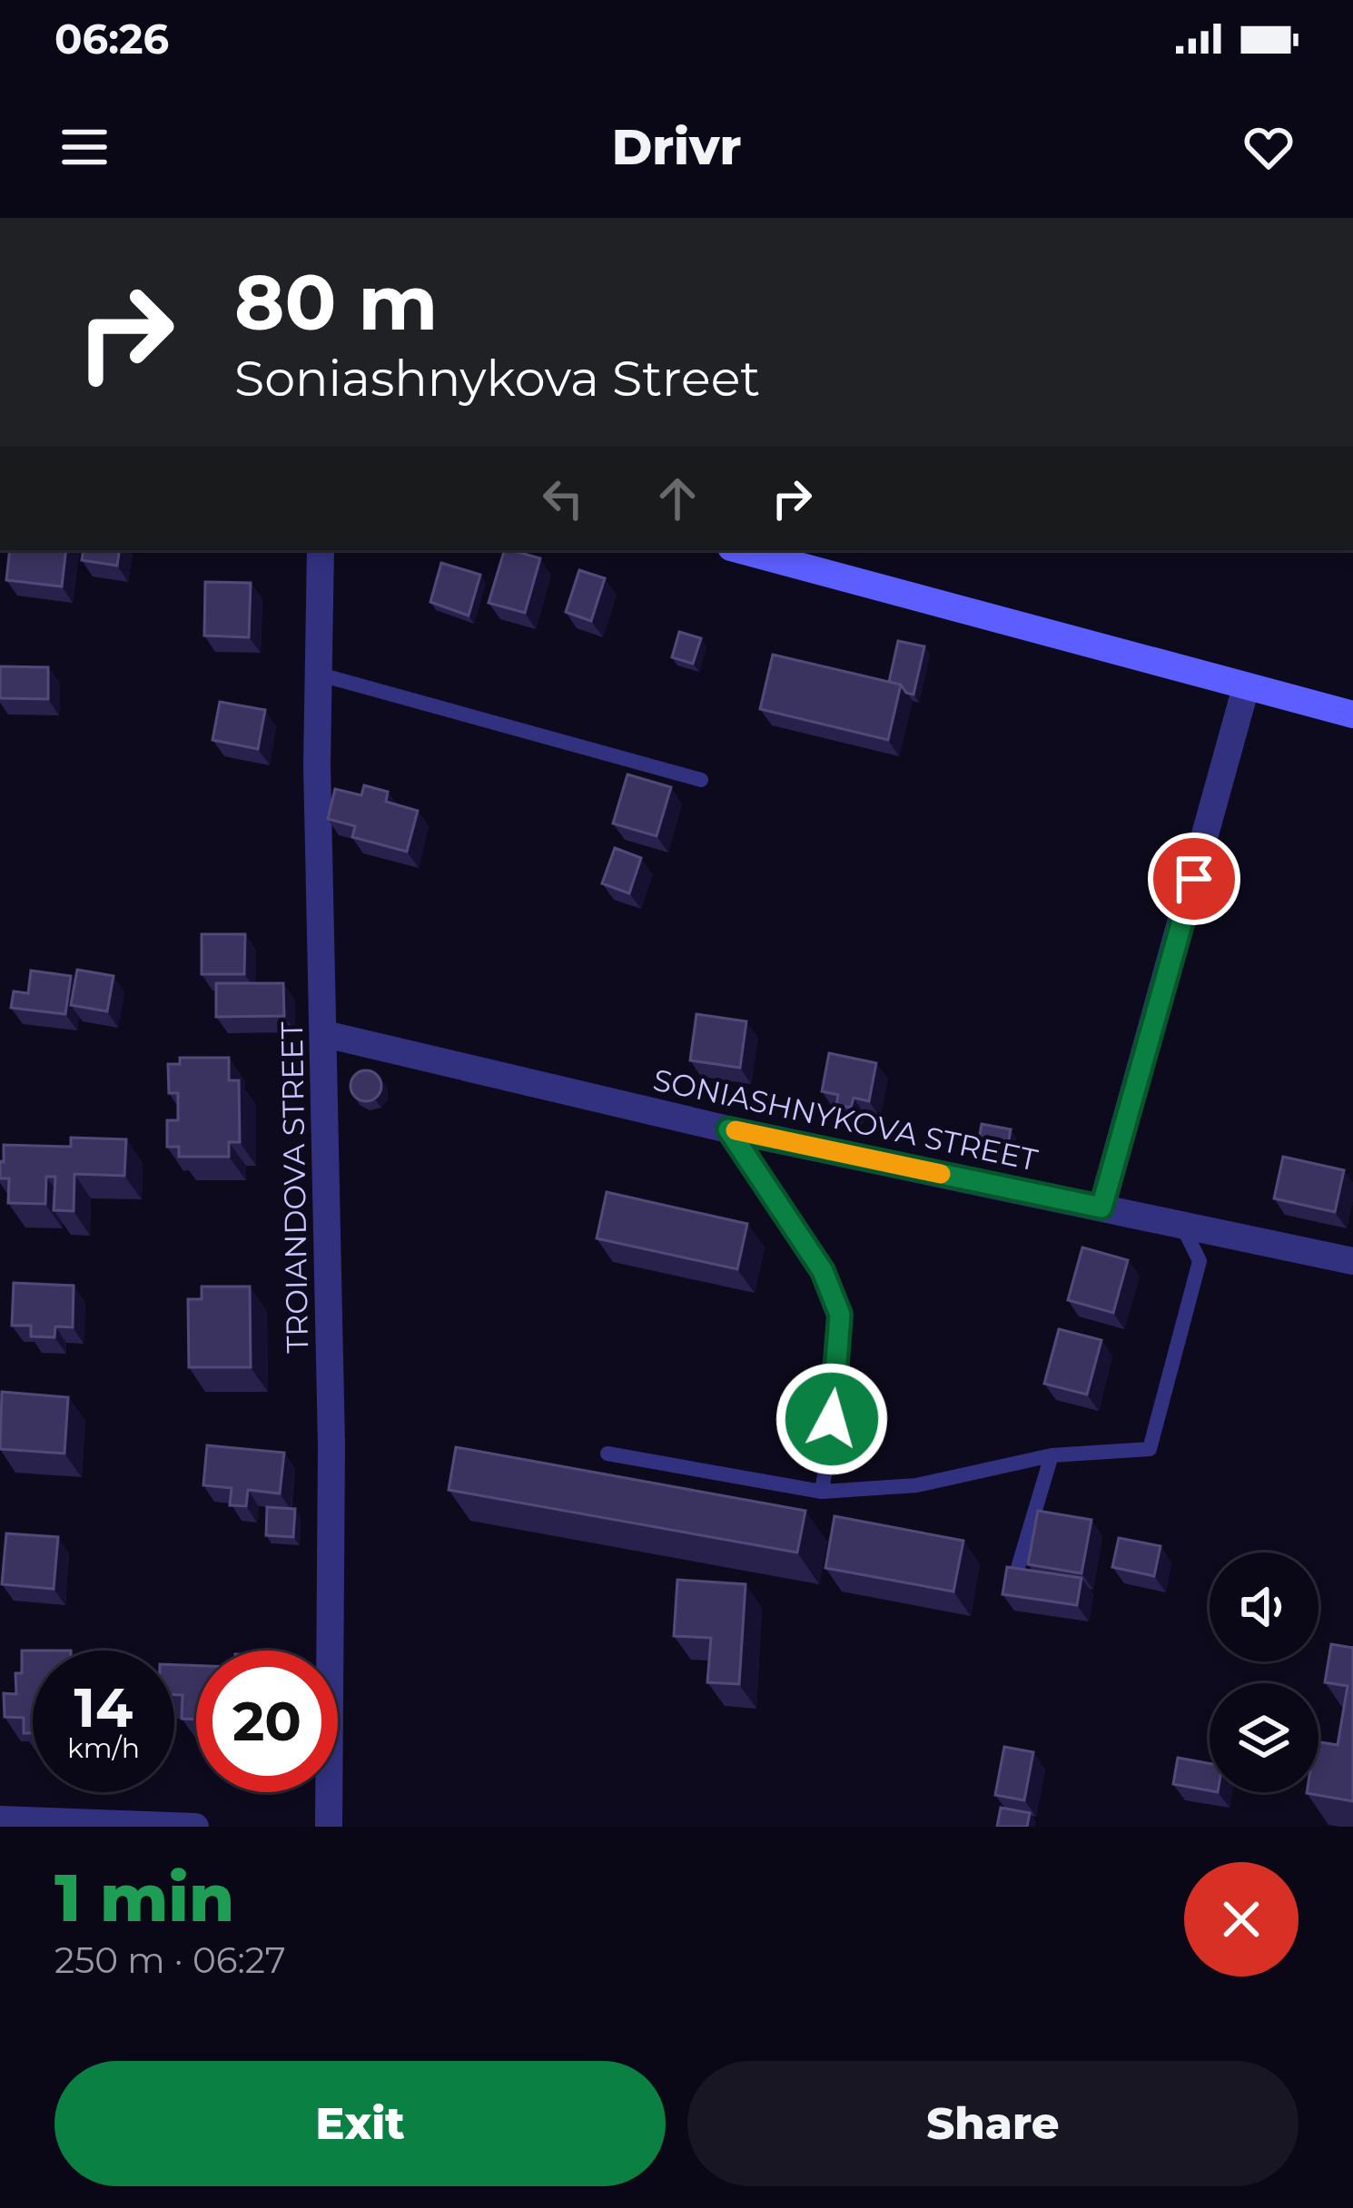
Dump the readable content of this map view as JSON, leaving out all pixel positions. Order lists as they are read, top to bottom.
{
  "streets": {
    "street": ["SONIASHNYKOVA STREET", "TROIANDOVA STREET"]
  },
  "crossings": [
    ["SONIASHNYKOVA STREET", "TROIANDOVA STREET"]
  ],
  "page": {
    "status": "06:26",
    "header": "Drivr",
    "turn": ["80 m", "Soniashnykova Street"],
    "speed": "14 km/h",
    "limit": "20",
    "heading": ["1 min", "250 m · 06:27"],
    "buttons": ["Exit", "Share"]
  }
}
